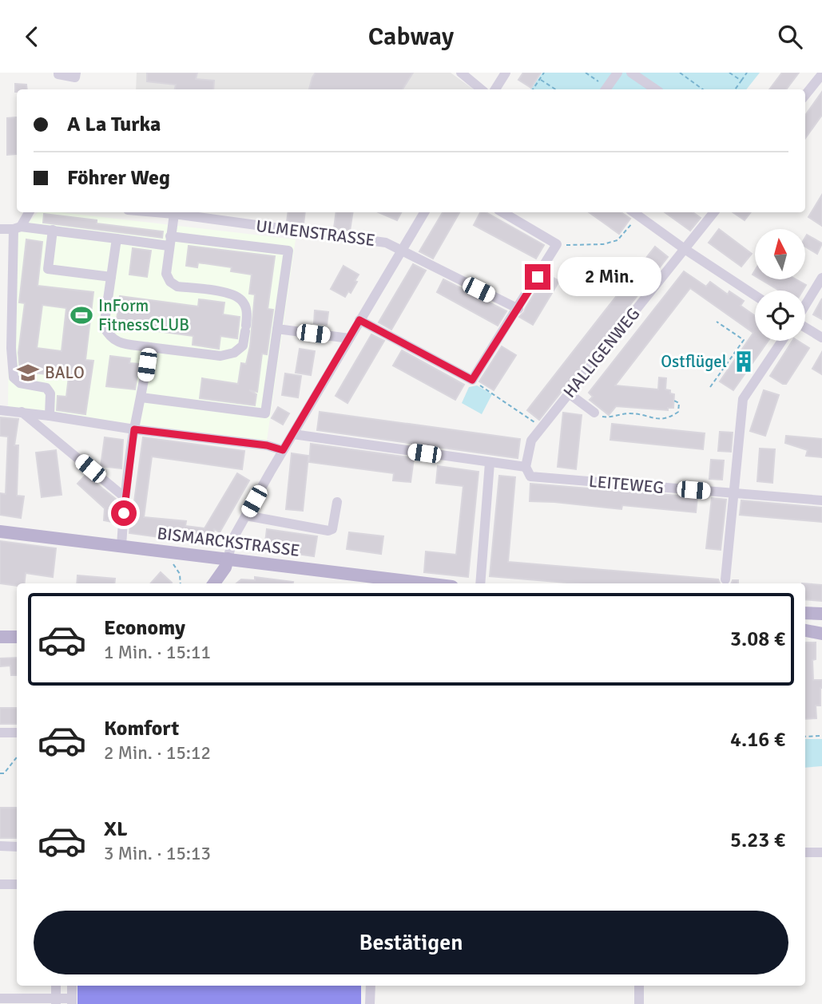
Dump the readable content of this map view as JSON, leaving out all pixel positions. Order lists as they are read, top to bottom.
{
  "streets": {
    "main road": ["BISMARCKSTRASSE"],
    "street": ["ULMENSTRASSE", "HALLIGENWEG", "LEITEWEG"]
  },
  "crossings": [
    ["HALLIGENWEG", "LEITEWEG"]
  ],
  "places": {
    "sports": ["InForm FitnessCLUB"],
    "building": ["Ostflügel"],
    "school or university": ["BALO"]
  },
  "north": "top",
  "page": {
    "header": "Cabway",
    "banner": ["A La Turka", "Föhrer Weg"],
    "bubble": "2 Min.",
    "list": [
      {
        "name": "Economy",
        "note": "1 Min. · 15:11",
        "value": "3.08 €"
      },
      {
        "name": "Komfort",
        "note": "2 Min. · 15:12",
        "value": "4.16 €"
      },
      {
        "name": "XL",
        "note": "3 Min. · 15:13",
        "value": "5.23 €"
      }
    ],
    "buttons": "Bestätigen"
  }
}
